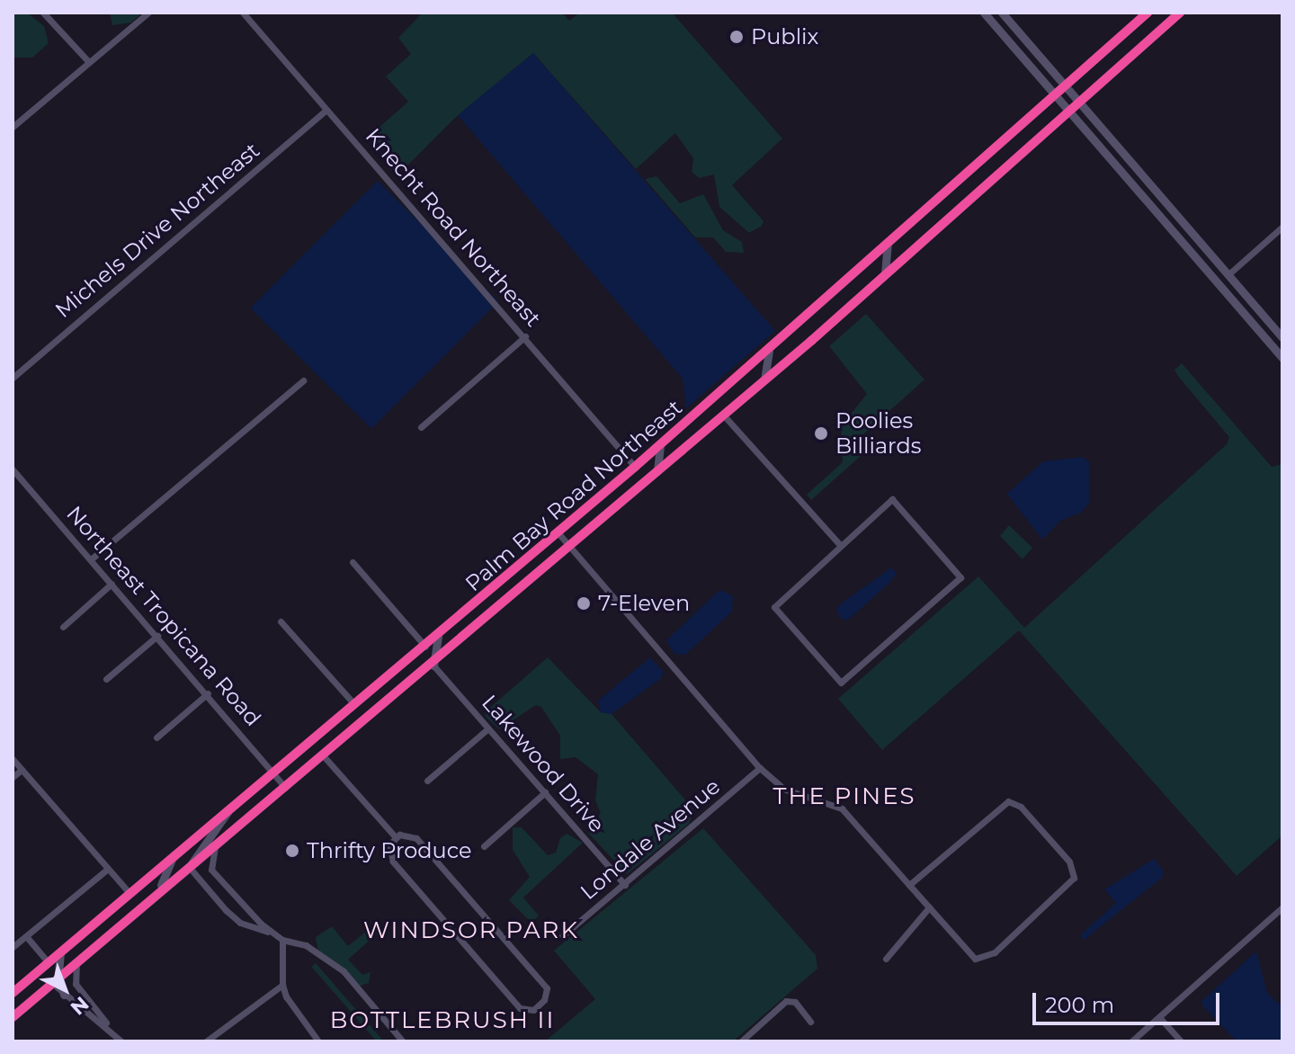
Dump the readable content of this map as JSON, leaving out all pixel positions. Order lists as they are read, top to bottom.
{
  "streets": {
    "main road": ["Palm Bay Road Northeast"],
    "street": [
      "Knecht Road Northeast",
      "Michels Drive Northeast",
      "Northeast Tropicana Road",
      "Lakewood Drive",
      "Londale Avenue"
    ]
  },
  "crossings": [
    ["Knecht Road Northeast", "Michels Drive Northeast"],
    ["Knecht Road Northeast", "Palm Bay Road Northeast"],
    ["Palm Bay Road Northeast", "Northeast Tropicana Road"],
    ["Palm Bay Road Northeast", "Lakewood Drive"],
    ["Lakewood Drive", "Londale Avenue"]
  ],
  "districts": ["THE PINES", "WINDSOR PARK", "BOTTLEBRUSH II"],
  "places": [
    "Publix",
    "Poolies Billiards",
    "7-Eleven",
    "Thrifty Produce"
  ],
  "scale_bar": "200 m",
  "north": "bottom right"
}
